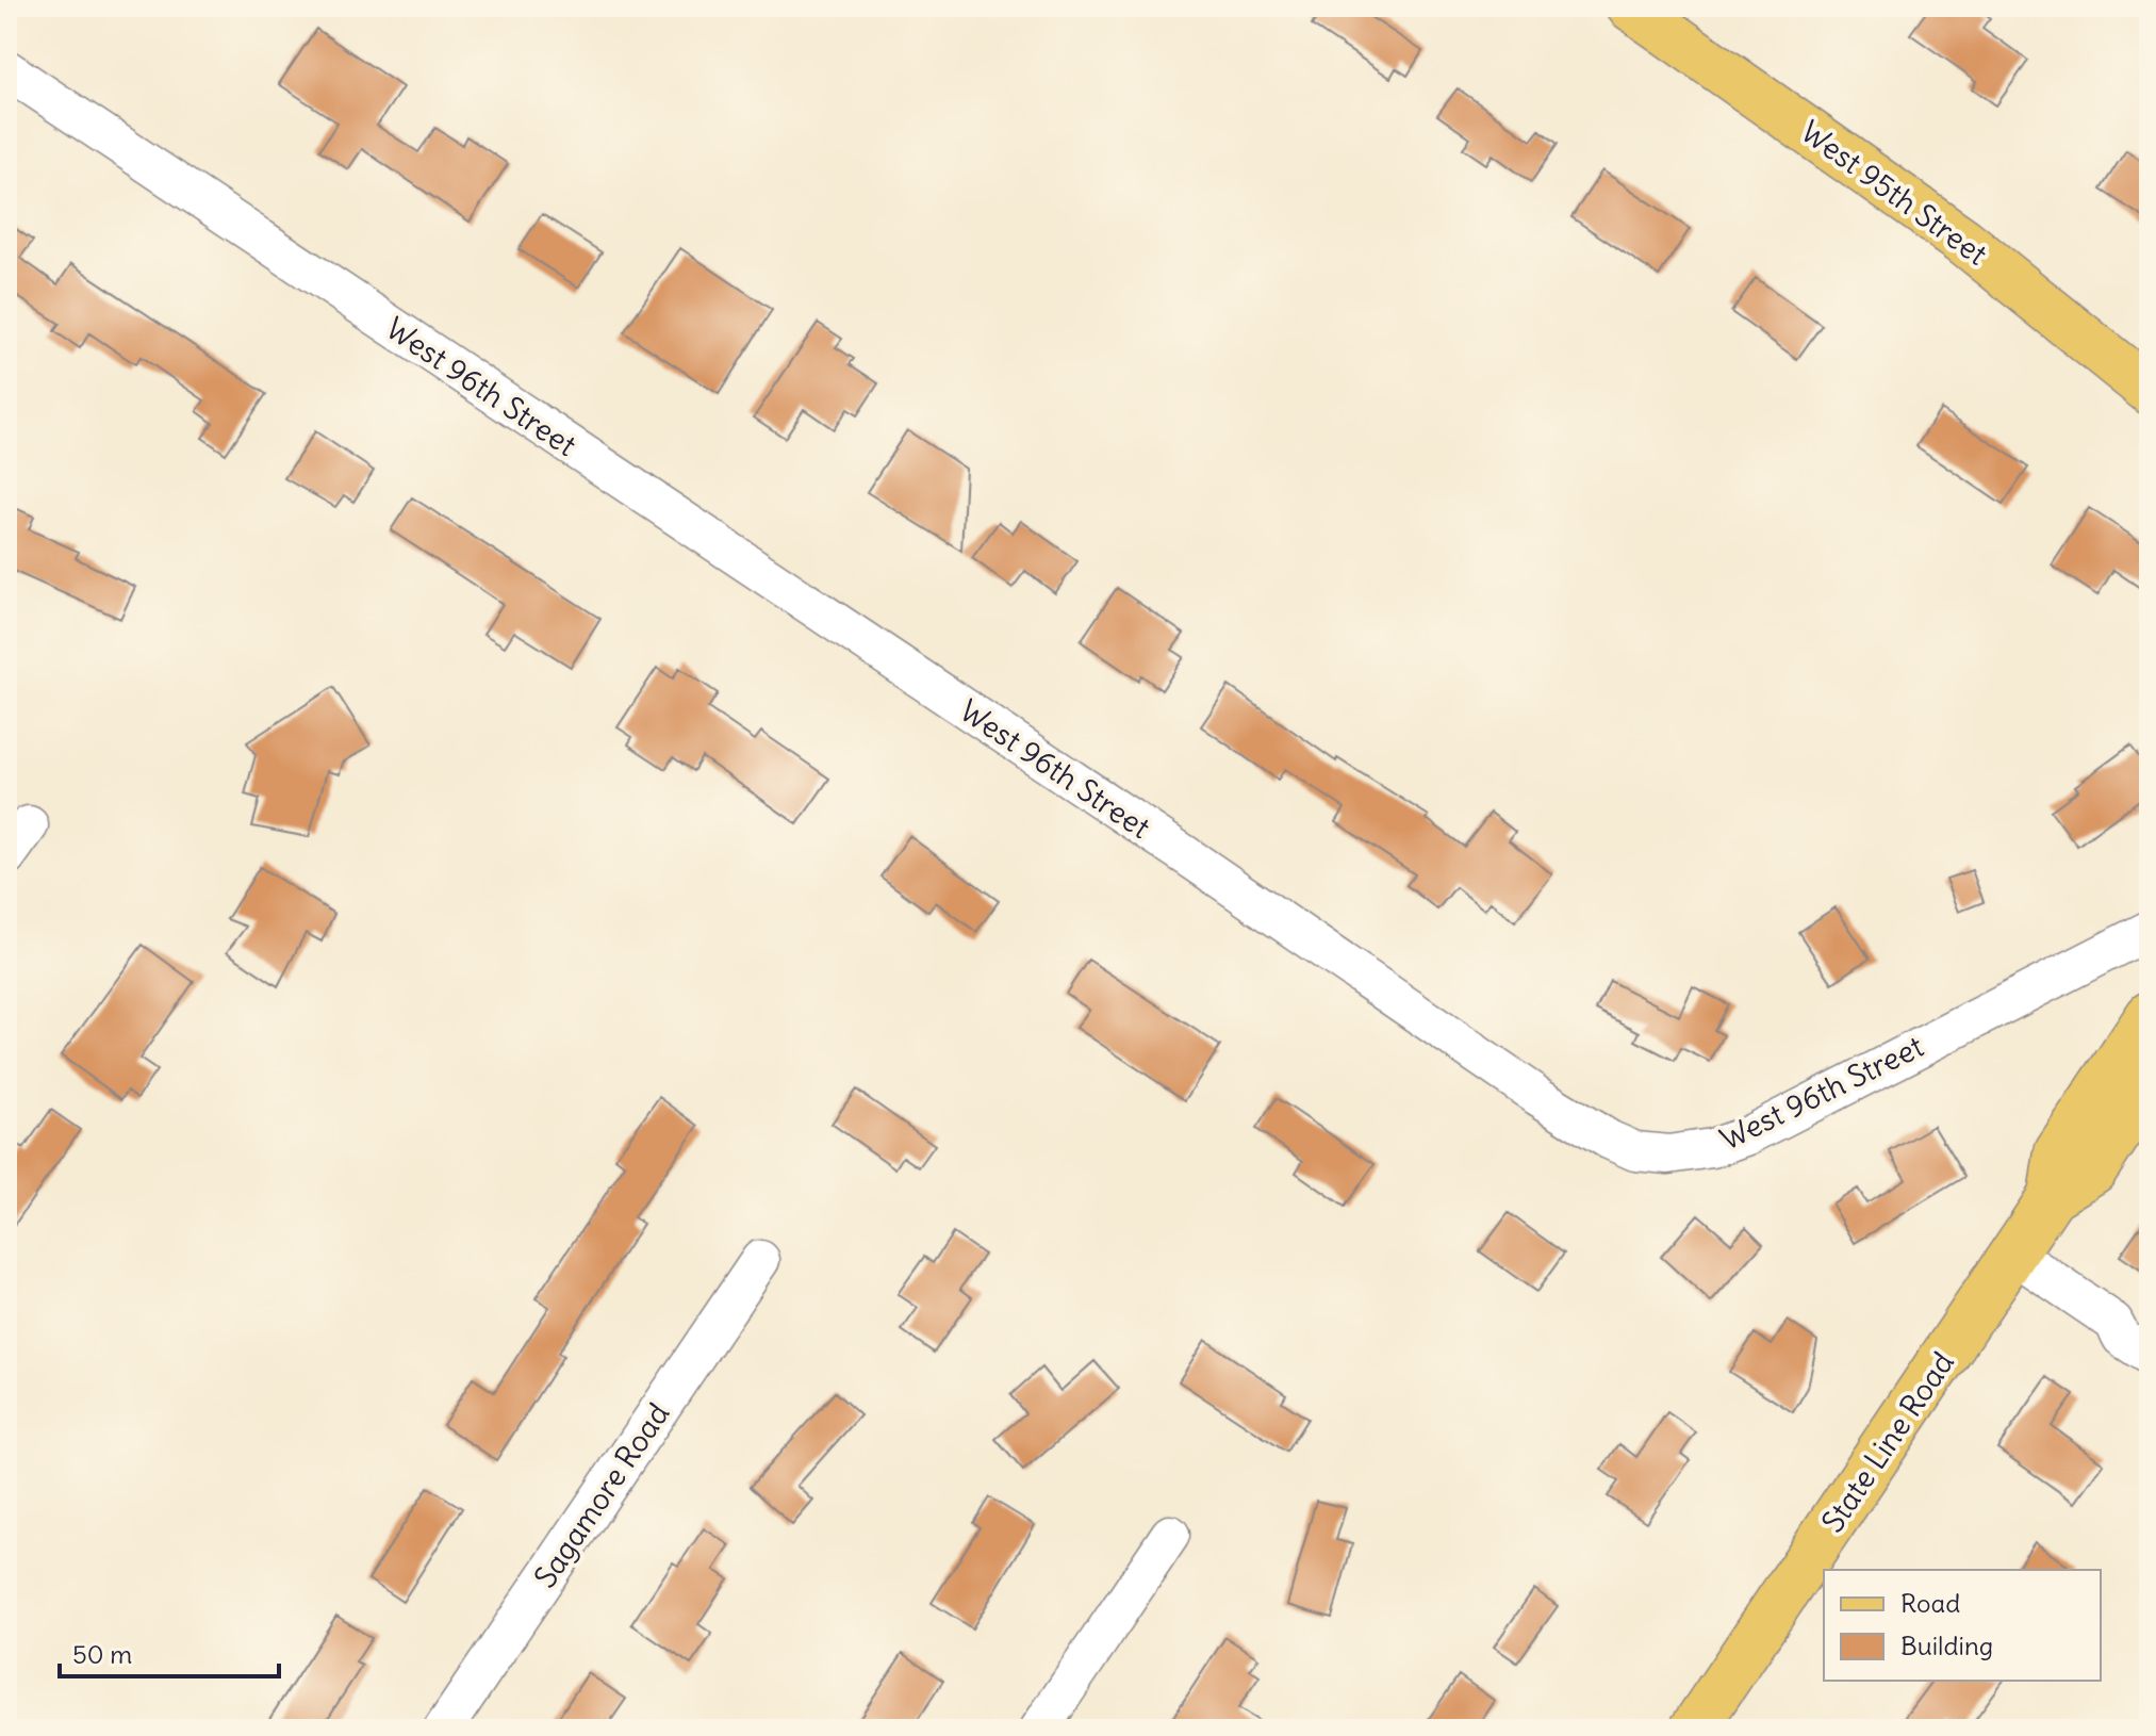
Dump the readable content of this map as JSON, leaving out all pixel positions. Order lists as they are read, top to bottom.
{
  "streets": {
    "main road": ["West 95th Street", "State Line Road"],
    "street": ["West 96th Street", "Sagamore Road"]
  },
  "legend": ["Road", "Building"],
  "scale_bar": "50 m"
}
